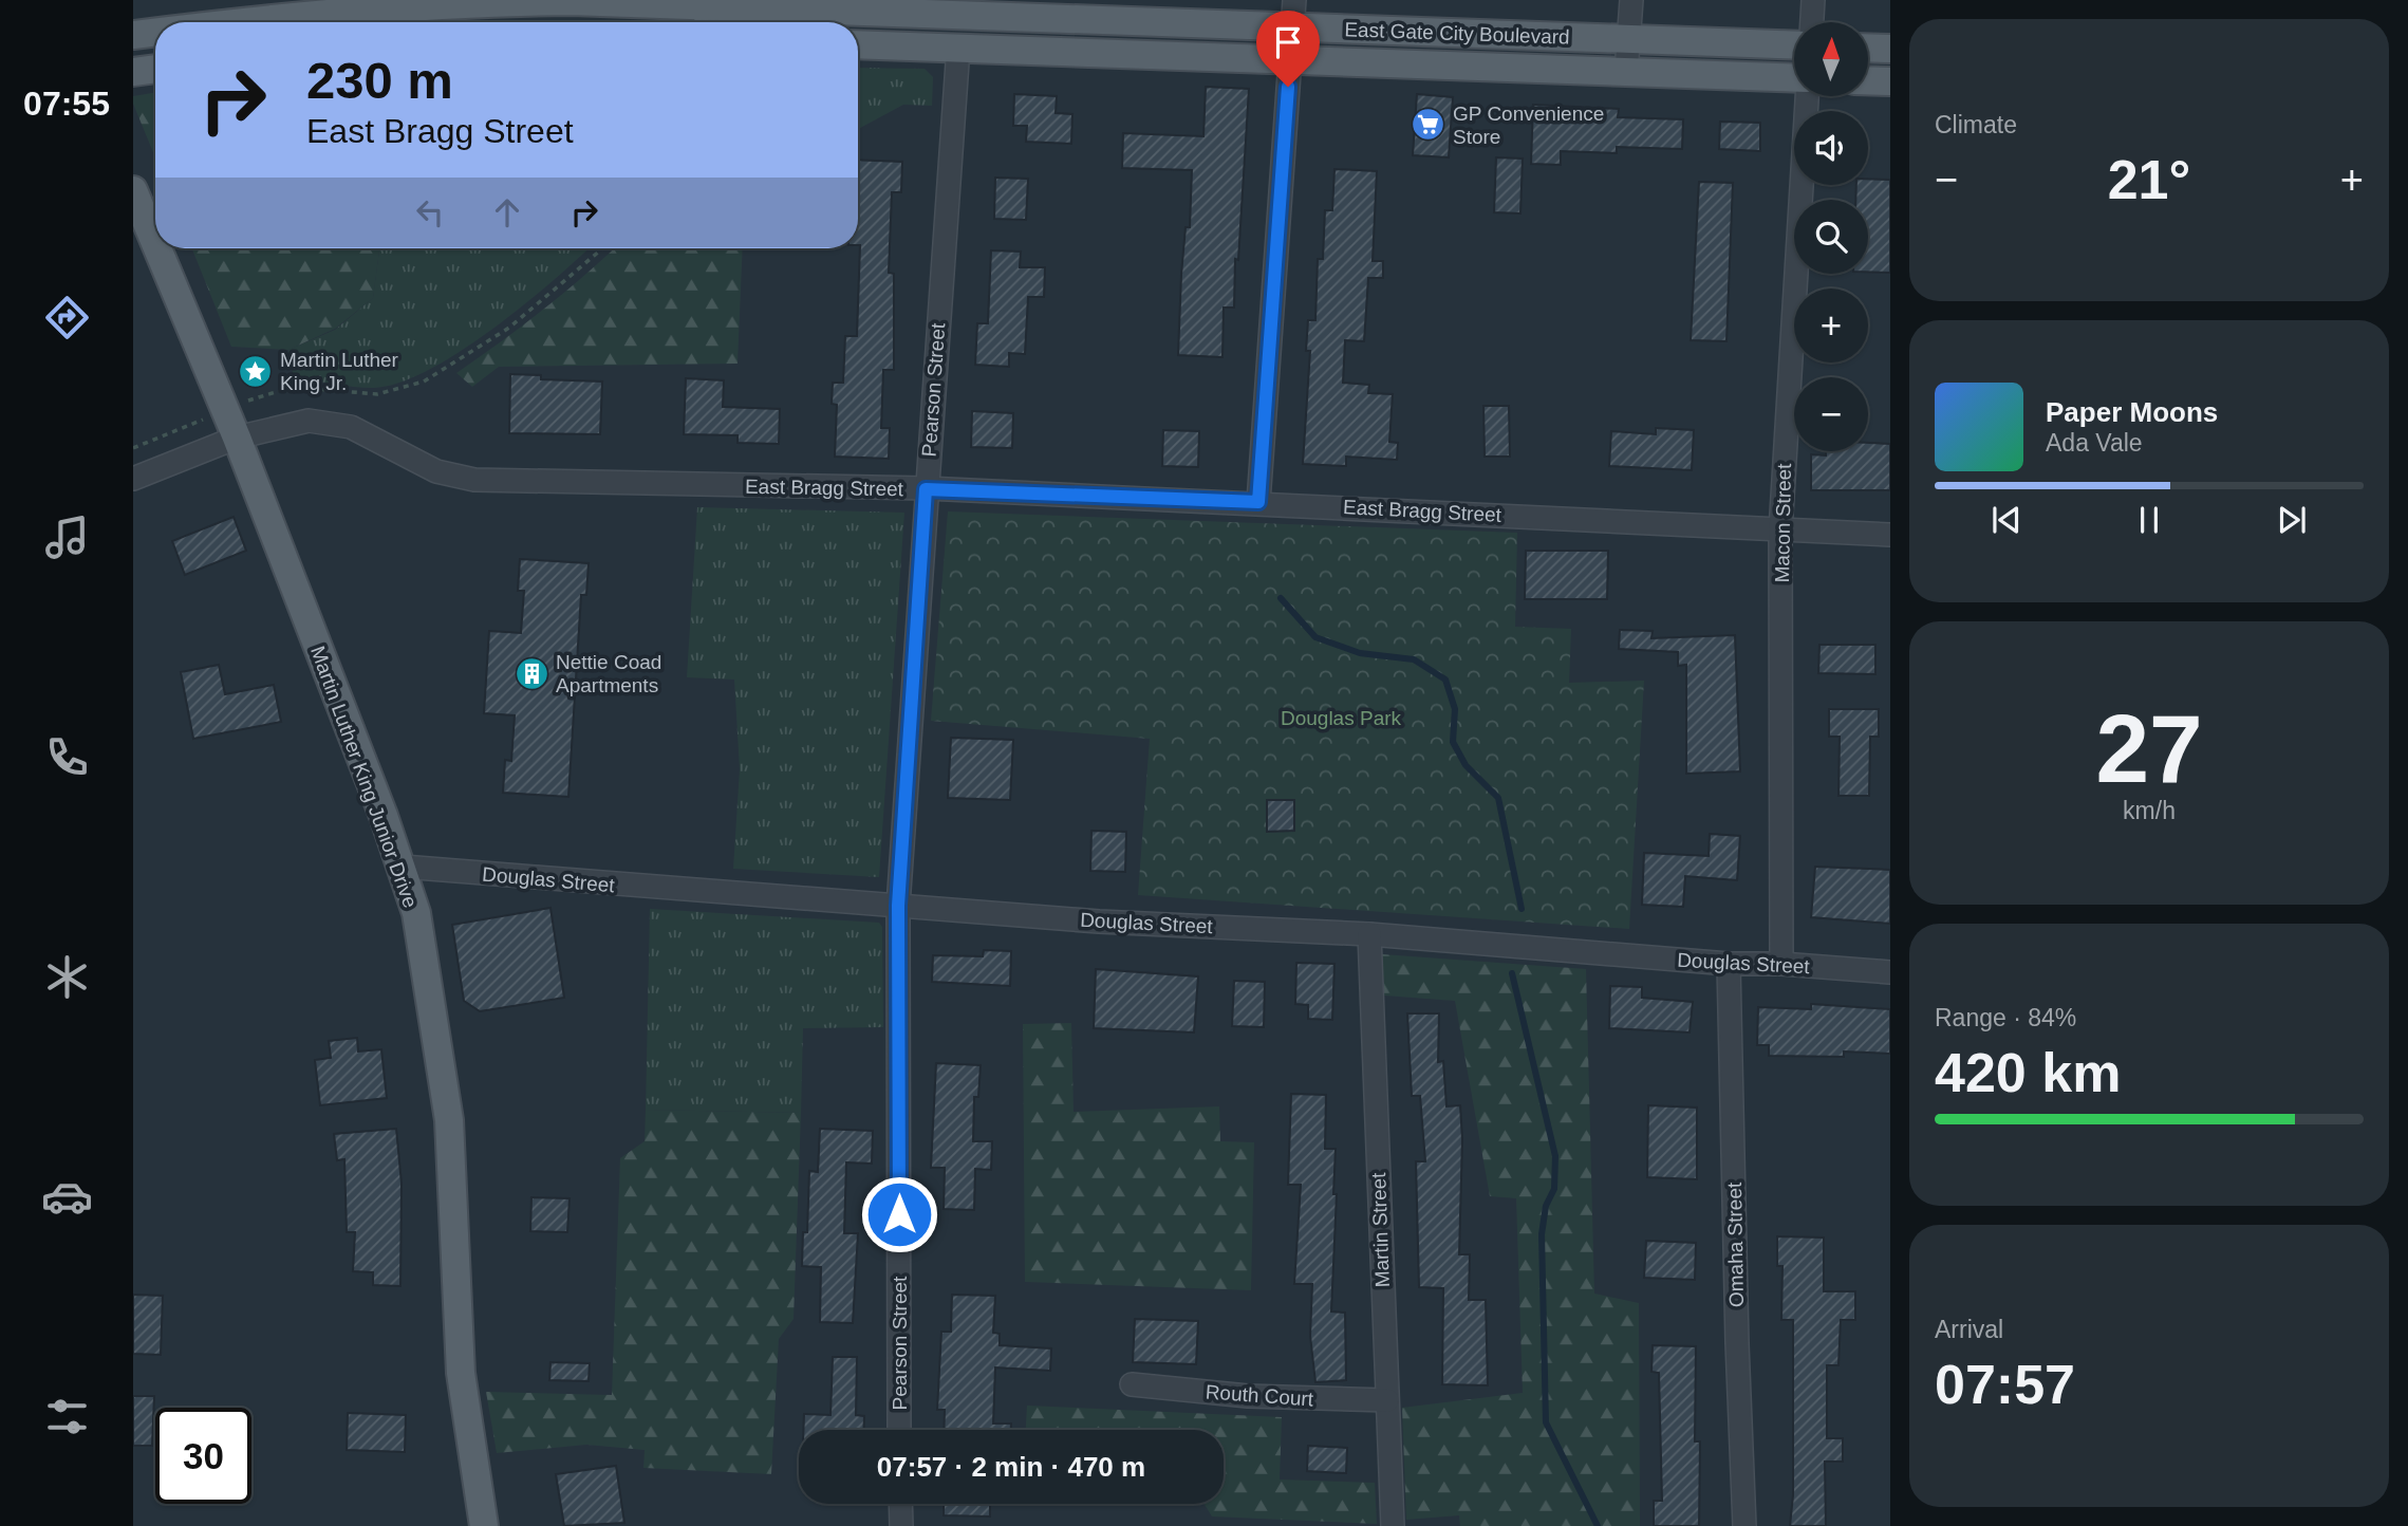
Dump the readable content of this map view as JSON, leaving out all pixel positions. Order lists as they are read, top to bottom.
{
  "streets": {
    "main road": ["East Gate City Boulevard", "Martin Luther King Junior Drive"],
    "street": [
      "Pearson Street",
      "East Bragg Street",
      "Macon Street",
      "Douglas Street",
      "Martin Street",
      "Omaha Street",
      "Routh Court"
    ]
  },
  "crossings": [
    ["East Gate City Boulevard", "Pearson Street"],
    ["Pearson Street", "East Bragg Street"],
    ["Pearson Street", "Douglas Street"],
    ["East Bragg Street", "Macon Street"],
    ["East Bragg Street", "Martin Luther King Junior Drive"],
    ["Macon Street", "Douglas Street"],
    ["Martin Luther King Junior Drive", "Douglas Street"],
    ["Douglas Street", "Martin Street"],
    ["Douglas Street", "Omaha Street"],
    ["Martin Street", "Routh Court"]
  ],
  "parks": ["Douglas Park"],
  "places": {
    "supermarket": ["GP Convenience Store"],
    "place": ["Martin Luther King Jr."],
    "building": ["Nettie Coad Apartments"]
  },
  "north": "top",
  "page": {
    "tabs": "07:55",
    "tile": [
      "Climate",
      ["27", "km/h"],
      ["Range · 84%", "420 km"],
      ["Arrival", "07:57"]
    ],
    "map_buttons": ["+", "−"],
    "turn": ["230 m", "East Bragg Street"],
    "heat": ["−", "21°", "+"],
    "song": ["Paper Moons", "Ada Vale"],
    "limit": "30",
    "trip": "07:57 · 2 min · 470 m"
  }
}
